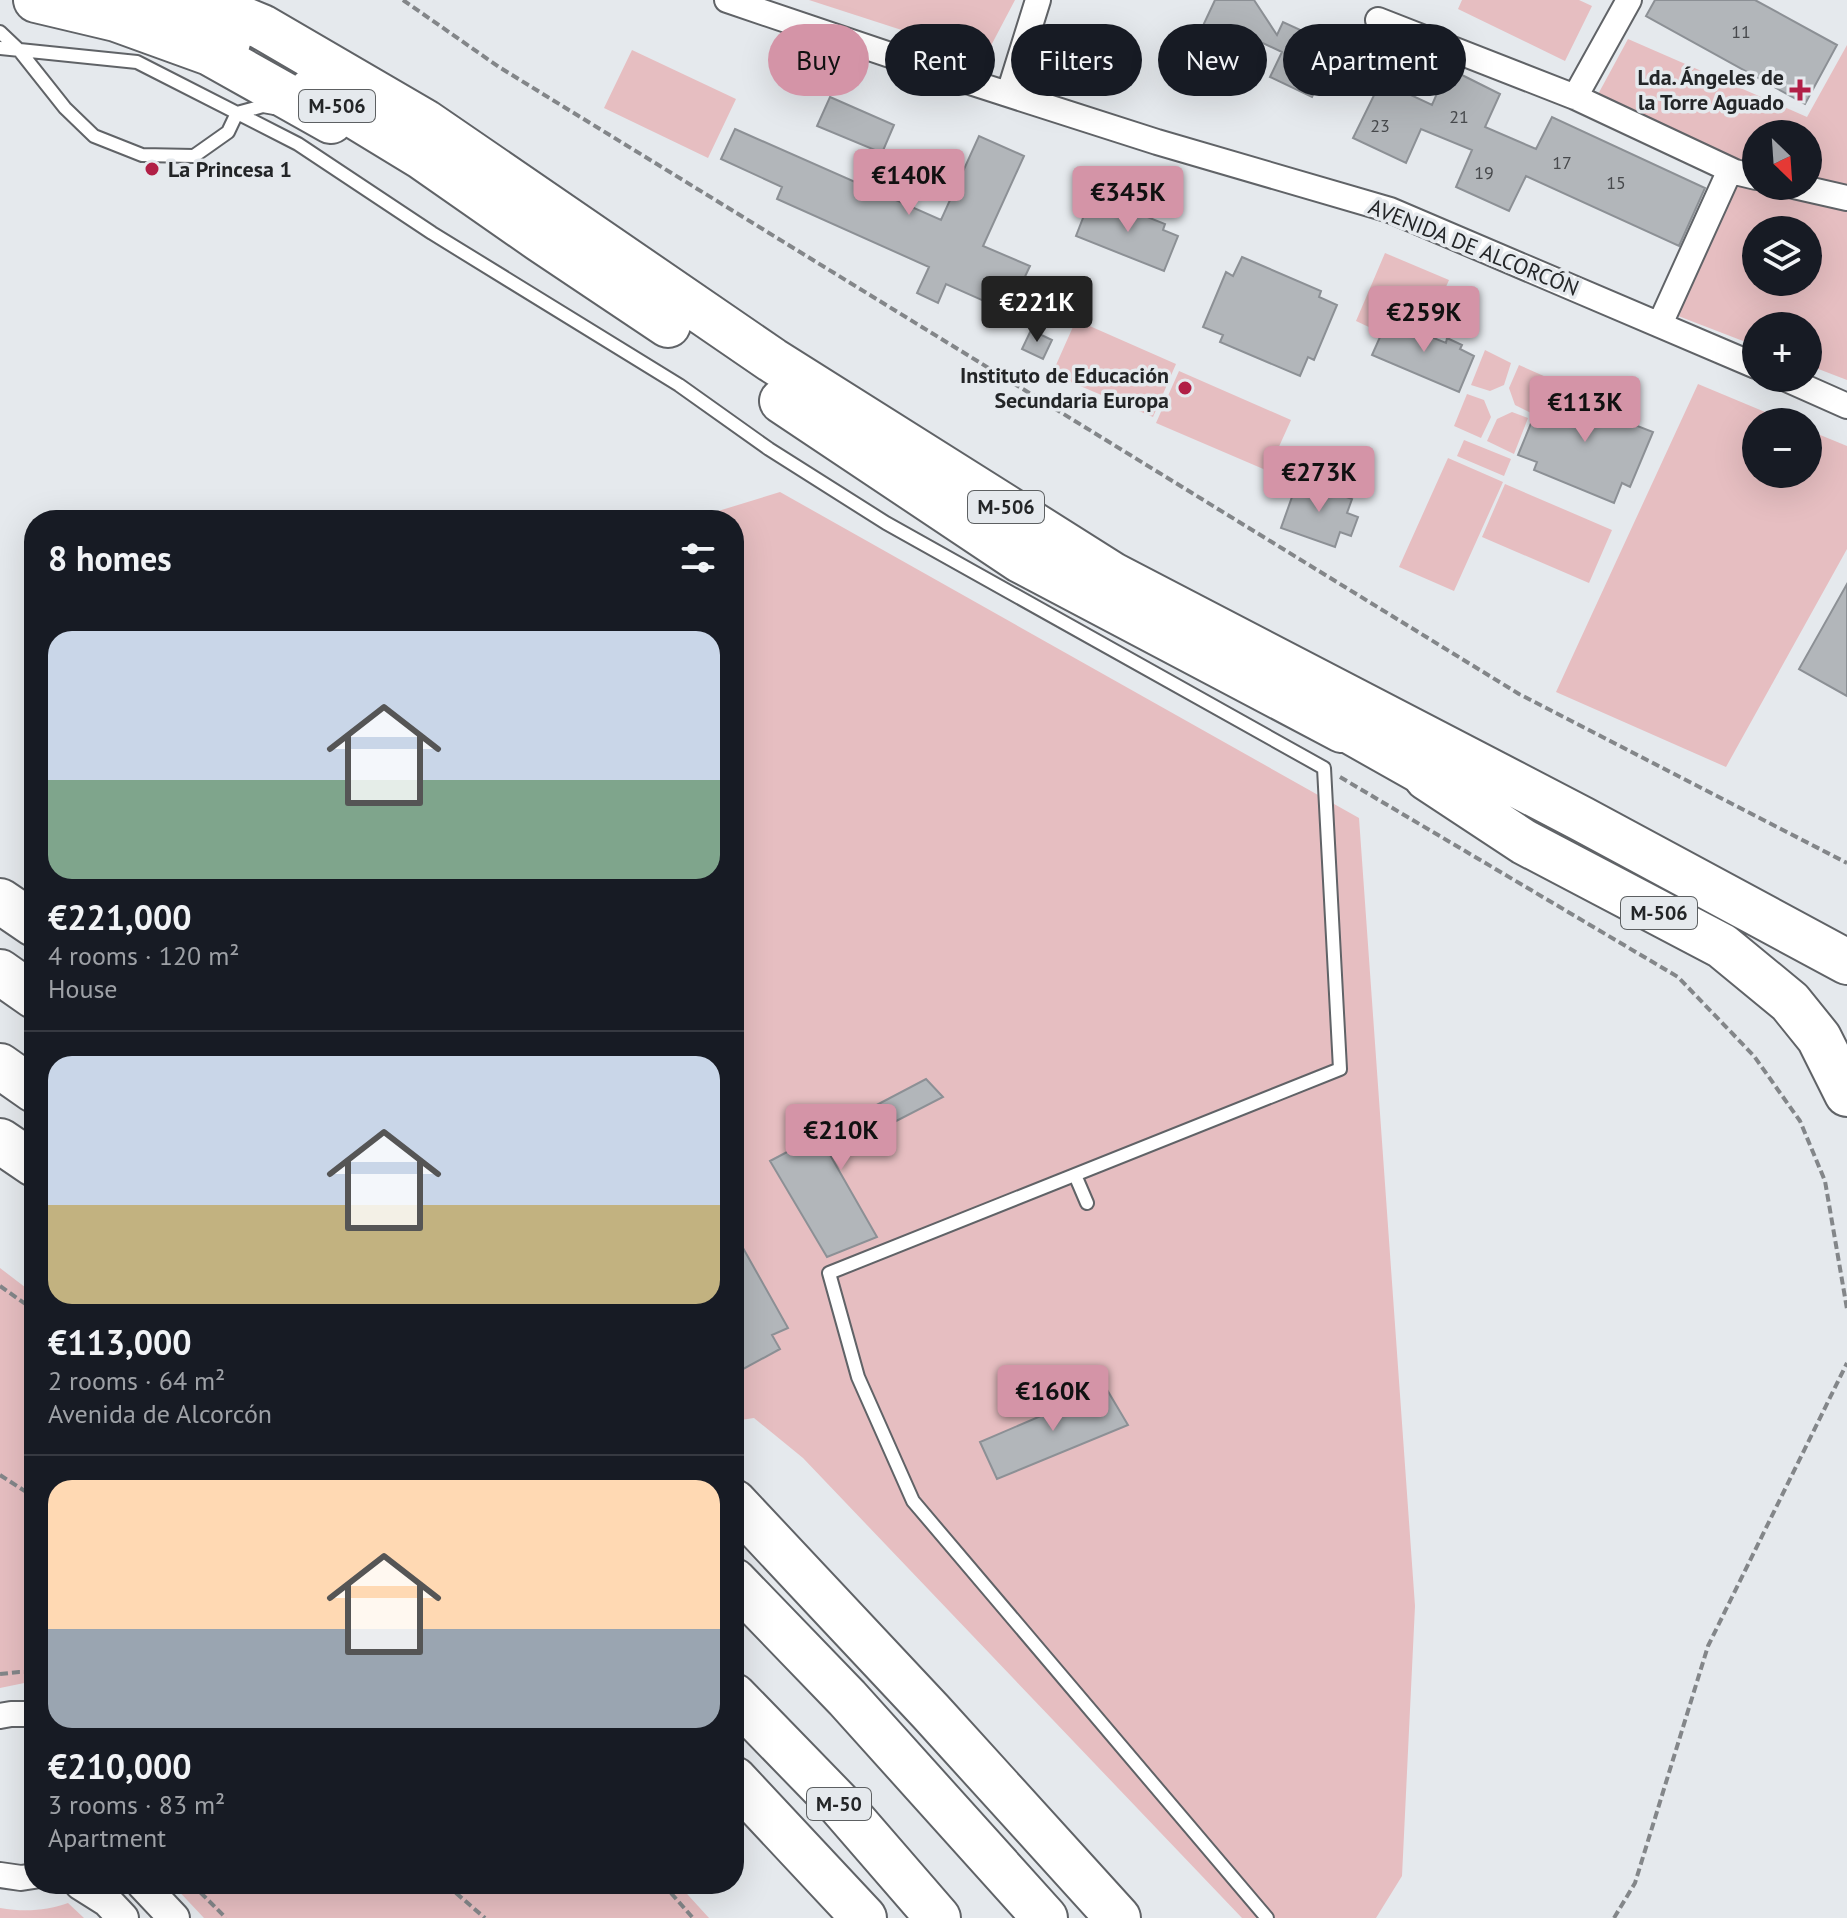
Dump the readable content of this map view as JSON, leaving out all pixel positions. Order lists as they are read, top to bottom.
{
  "streets": {
    "highway": ["M-506", "M-50"],
    "street": ["AVENIDA DE ALCORCÓN"]
  },
  "places": {
    "health": ["Lda. Ángeles de la Torre Aguado"],
    "other": ["La Princesa 1", "Instituto de Educación Secundaria Europa"]
  },
  "house_numbers": [
    "11",
    "21",
    "23",
    "17",
    "19",
    "15"
  ],
  "north": "bottom right",
  "page": {
    "chip": [
      "Buy",
      "Rent",
      "Filters",
      "New",
      "Apartment"
    ],
    "map_buttons": ["+", "−"],
    "price": [
      "€140K",
      "€345K",
      "€221K",
      "€259K",
      "€113K",
      "€273K",
      "€210K",
      "€160K"
    ],
    "heading": "8 homes",
    "list": [
      {
        "name": "€221,000",
        "note": "4 rooms · 120 m² · House"
      },
      {
        "name": "€113,000",
        "note": "2 rooms · 64 m² · Avenida de Alcorcón"
      },
      {
        "name": "€210,000",
        "note": "3 rooms · 83 m² · Apartment"
      }
    ]
  }
}
